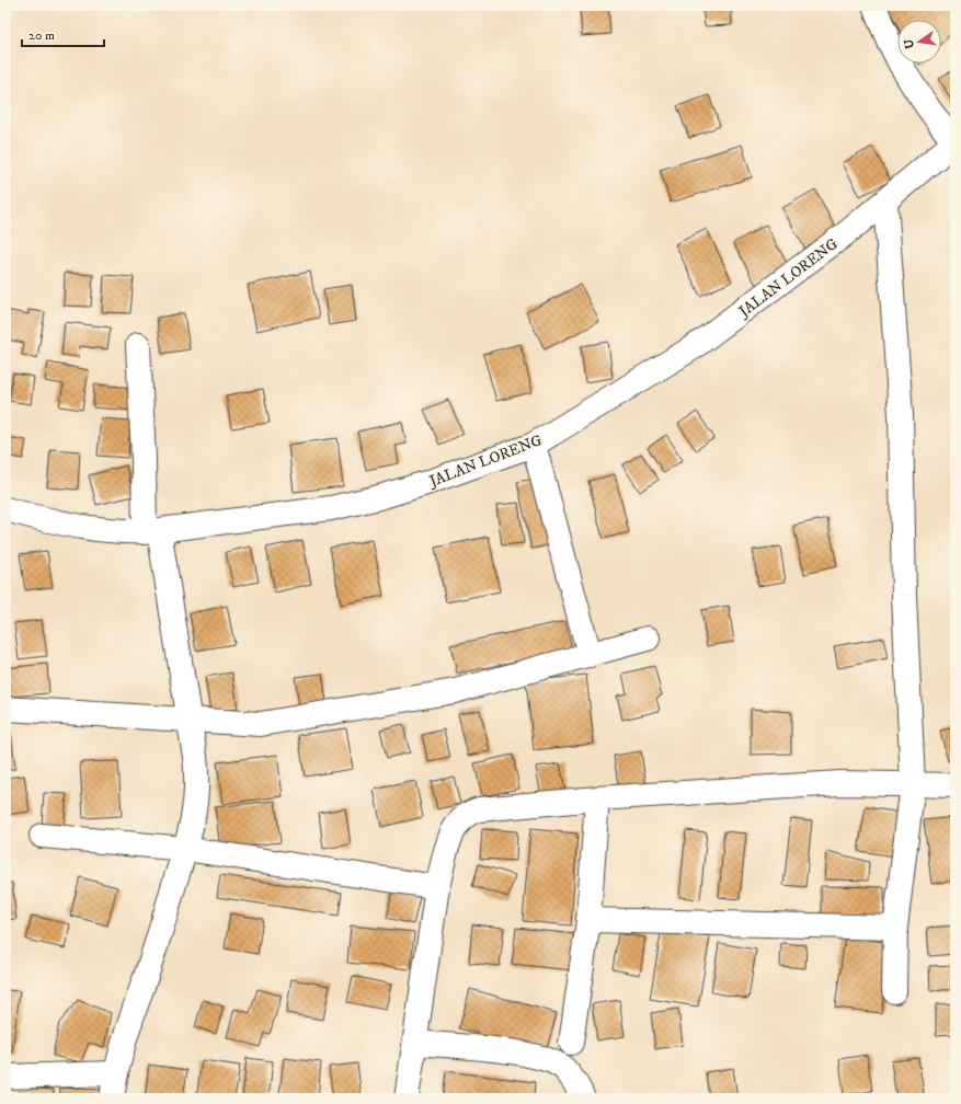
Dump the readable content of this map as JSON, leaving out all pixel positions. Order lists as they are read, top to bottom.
{
  "streets": {
    "street": ["JALAN LORENG"]
  },
  "scale_bar": "20 m",
  "north": "left"
}
